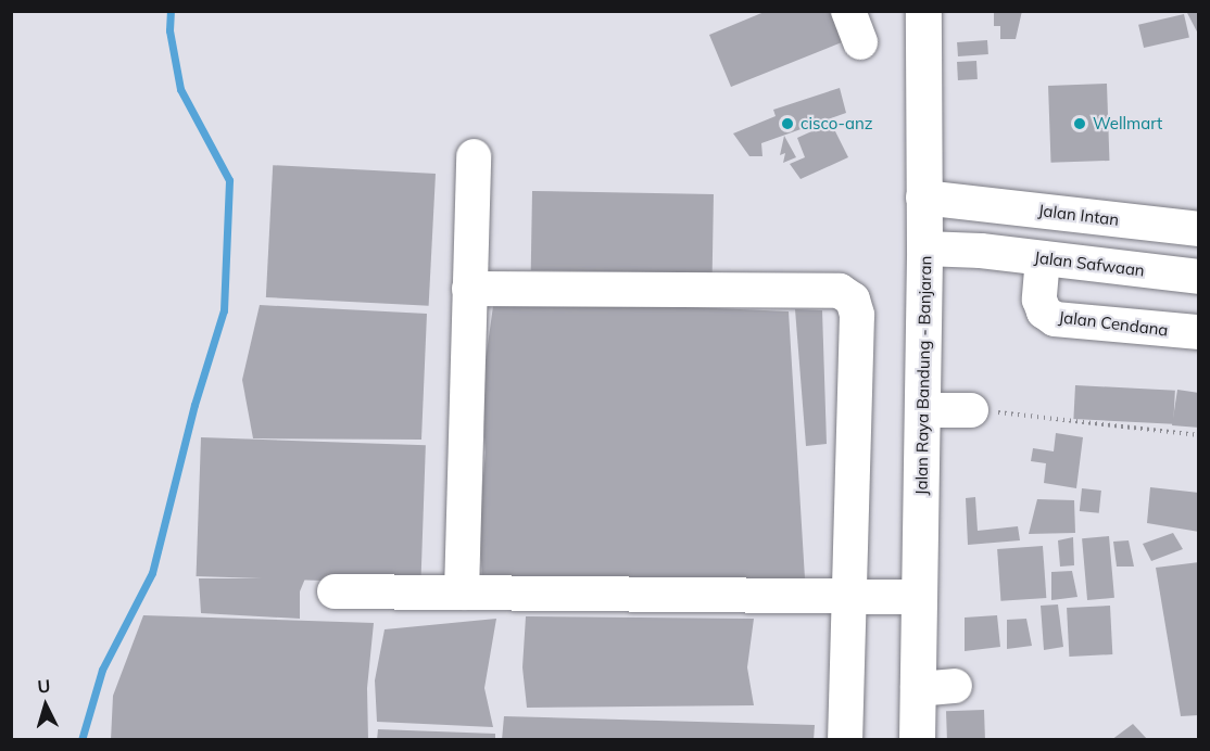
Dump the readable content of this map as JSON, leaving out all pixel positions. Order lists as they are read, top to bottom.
{
  "streets": {
    "main road": ["Jalan Raya Bandung - Banjaran"],
    "street": ["Jalan Intan", "Jalan Safwaan", "Jalan Cendana"]
  },
  "crossings": [
    ["Jalan Intan", "Jalan Raya Bandung - Banjaran"],
    ["Jalan Safwaan", "Jalan Cendana"],
    ["Jalan Safwaan", "Jalan Raya Bandung - Banjaran"]
  ],
  "places": ["cisco-anz", "Wellmart"],
  "north": "top"
}
